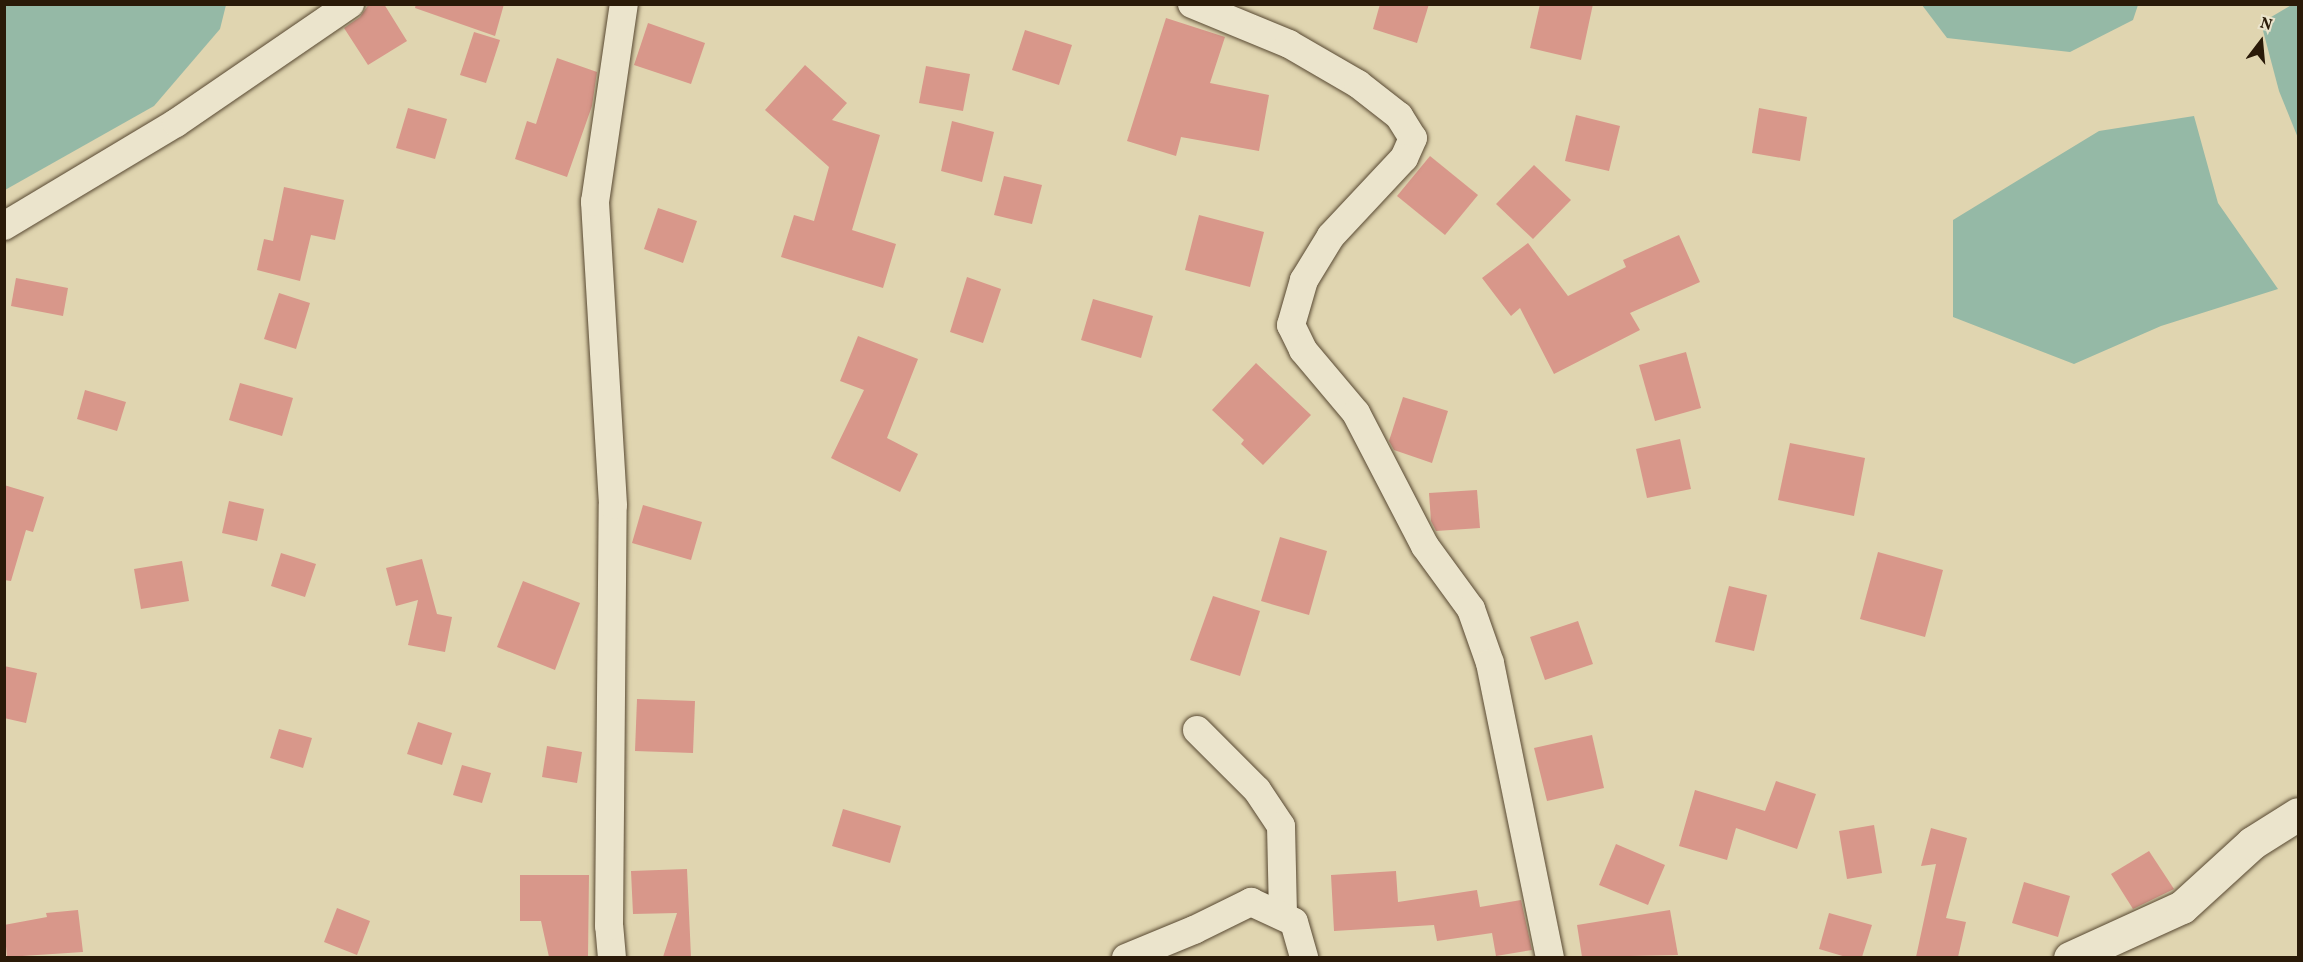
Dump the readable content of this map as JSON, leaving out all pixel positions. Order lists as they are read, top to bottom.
{
  "north": "top"
}
